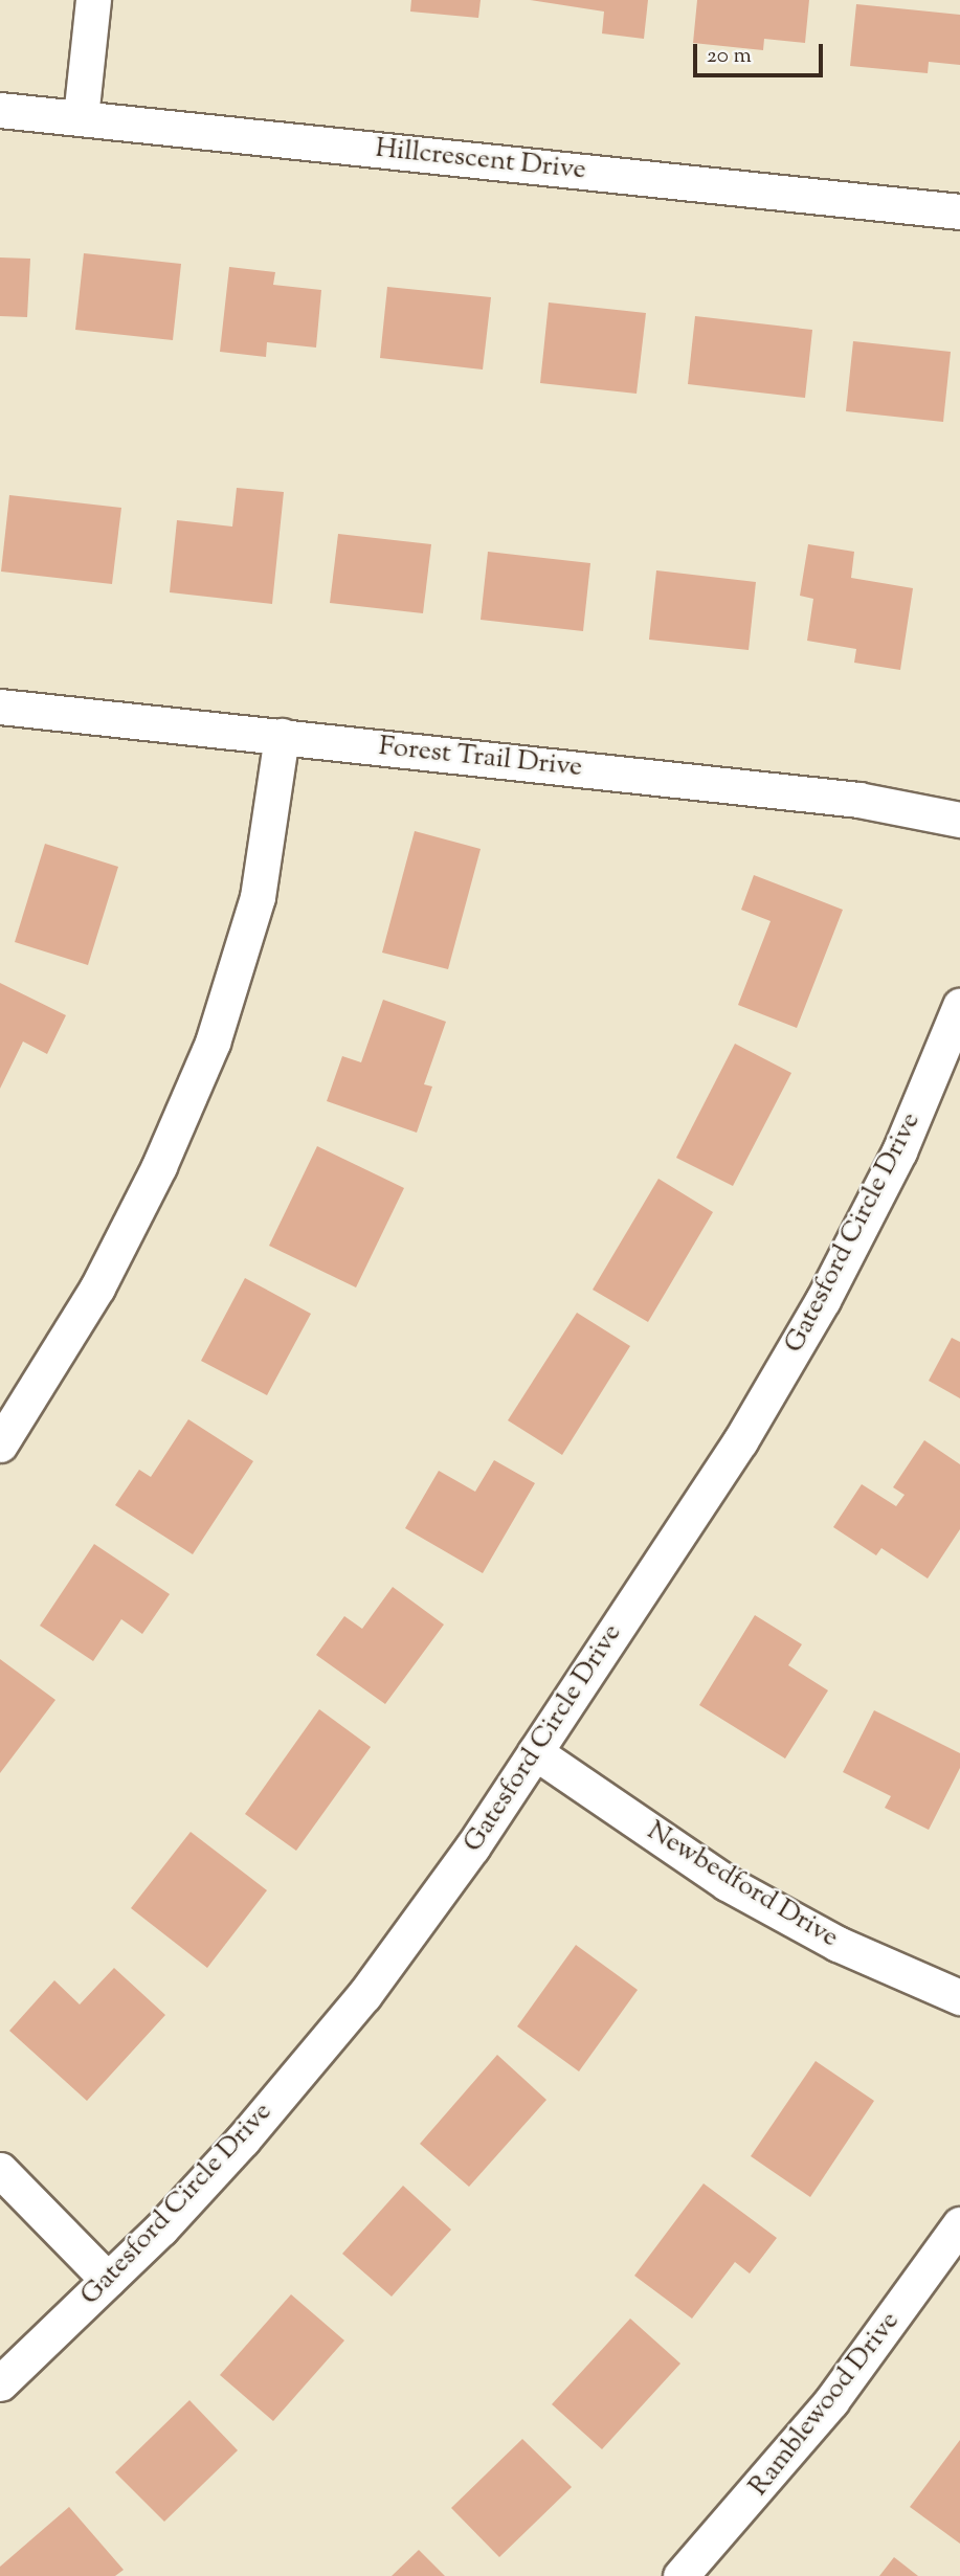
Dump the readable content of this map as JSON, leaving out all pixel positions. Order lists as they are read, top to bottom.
{
  "streets": {
    "street": [
      "Hillcrescent Drive",
      "Forest Trail Drive",
      "Gatesford Circle Drive",
      "Newbedford Drive",
      "Ramblewood Drive"
    ]
  },
  "crossings": [
    ["Gatesford Circle Drive", "Newbedford Drive"]
  ],
  "scale_bar": "20 m"
}
